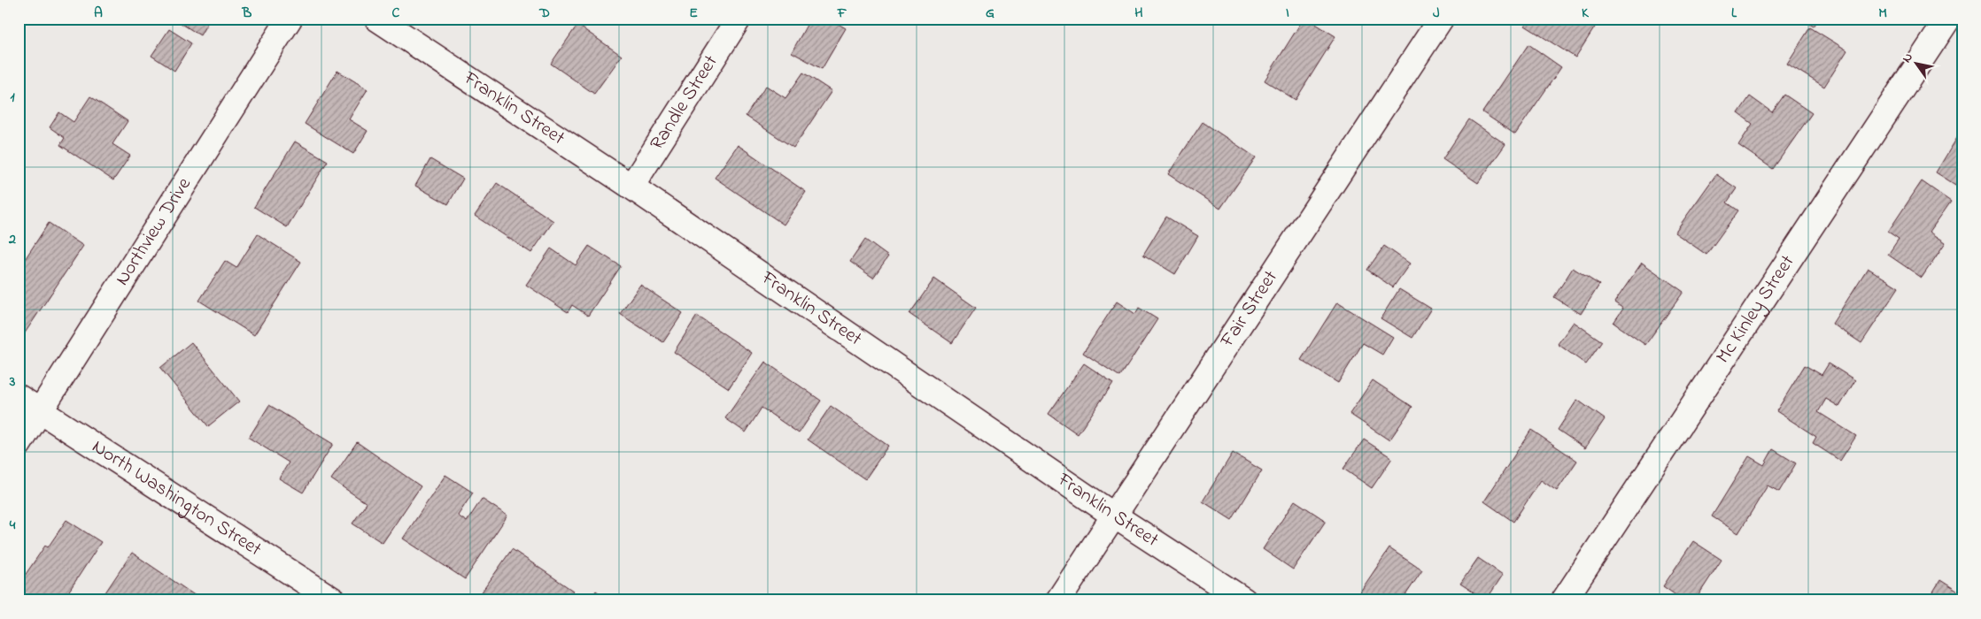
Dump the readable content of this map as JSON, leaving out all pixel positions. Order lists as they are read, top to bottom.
{
  "streets": {
    "street": [
      "Randle Street",
      "Franklin Street",
      "Northview Drive",
      "Fair Street",
      "Mc Kinley Street",
      "North Washington Street"
    ]
  },
  "crossings": [
    ["Randle Street", "Franklin Street"],
    ["Franklin Street", "Fair Street"],
    ["Northview Drive", "North Washington Street"]
  ],
  "north": "top left",
  "grid": {
    "columns": [
      "A",
      "B",
      "C",
      "D",
      "E",
      "F",
      "G",
      "H",
      "I",
      "J",
      "K",
      "L",
      "M"
    ],
    "rows": [
      "1",
      "2",
      "3",
      "4"
    ]
  }
}
